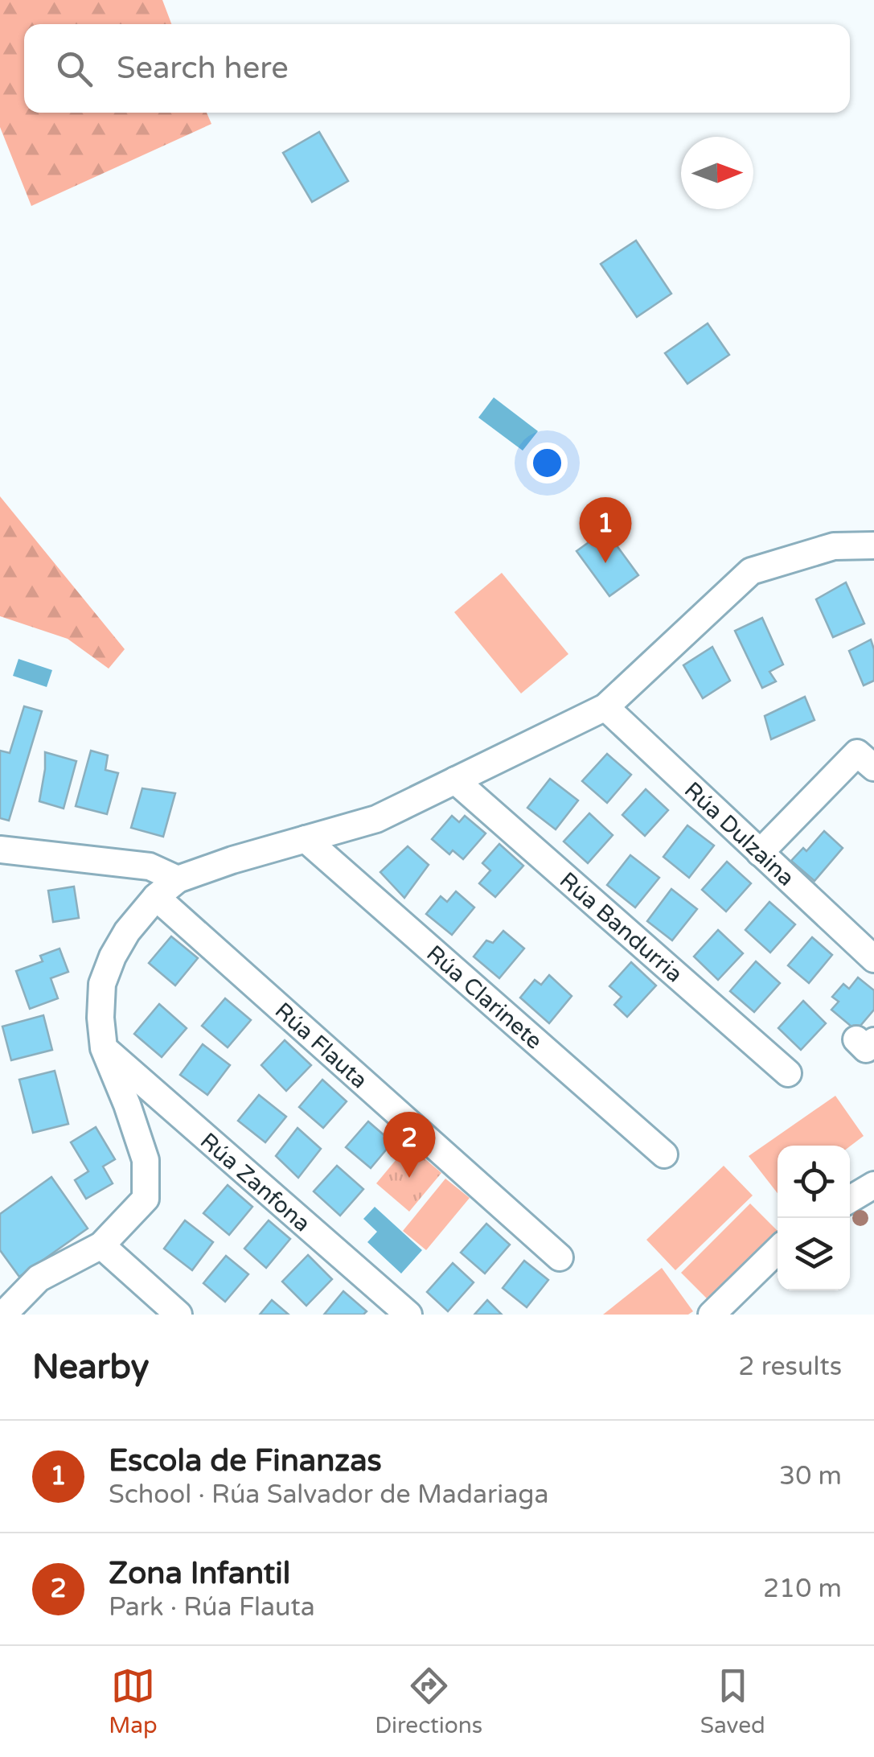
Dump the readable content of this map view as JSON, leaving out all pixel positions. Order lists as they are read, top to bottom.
{
  "streets": {
    "street": [
      "Rúa Dulzaina",
      "Rúa Bandurria",
      "Rúa Clarinete",
      "Rúa Flauta",
      "Rúa Zanfona"
    ]
  },
  "north": "right",
  "page": {
    "search": "Search here",
    "pins": ["1", "2"],
    "heading": ["Nearby", "2 results"],
    "list": [
      {
        "mark": "1",
        "name": "Escola de Finanzas",
        "note": "School · Rúa Salvador de Madariaga",
        "value": "30 m"
      },
      {
        "mark": "2",
        "name": "Zona Infantil",
        "note": "Park · Rúa Flauta",
        "value": "210 m"
      }
    ],
    "nav": ["Map", "Directions", "Saved"]
  }
}
